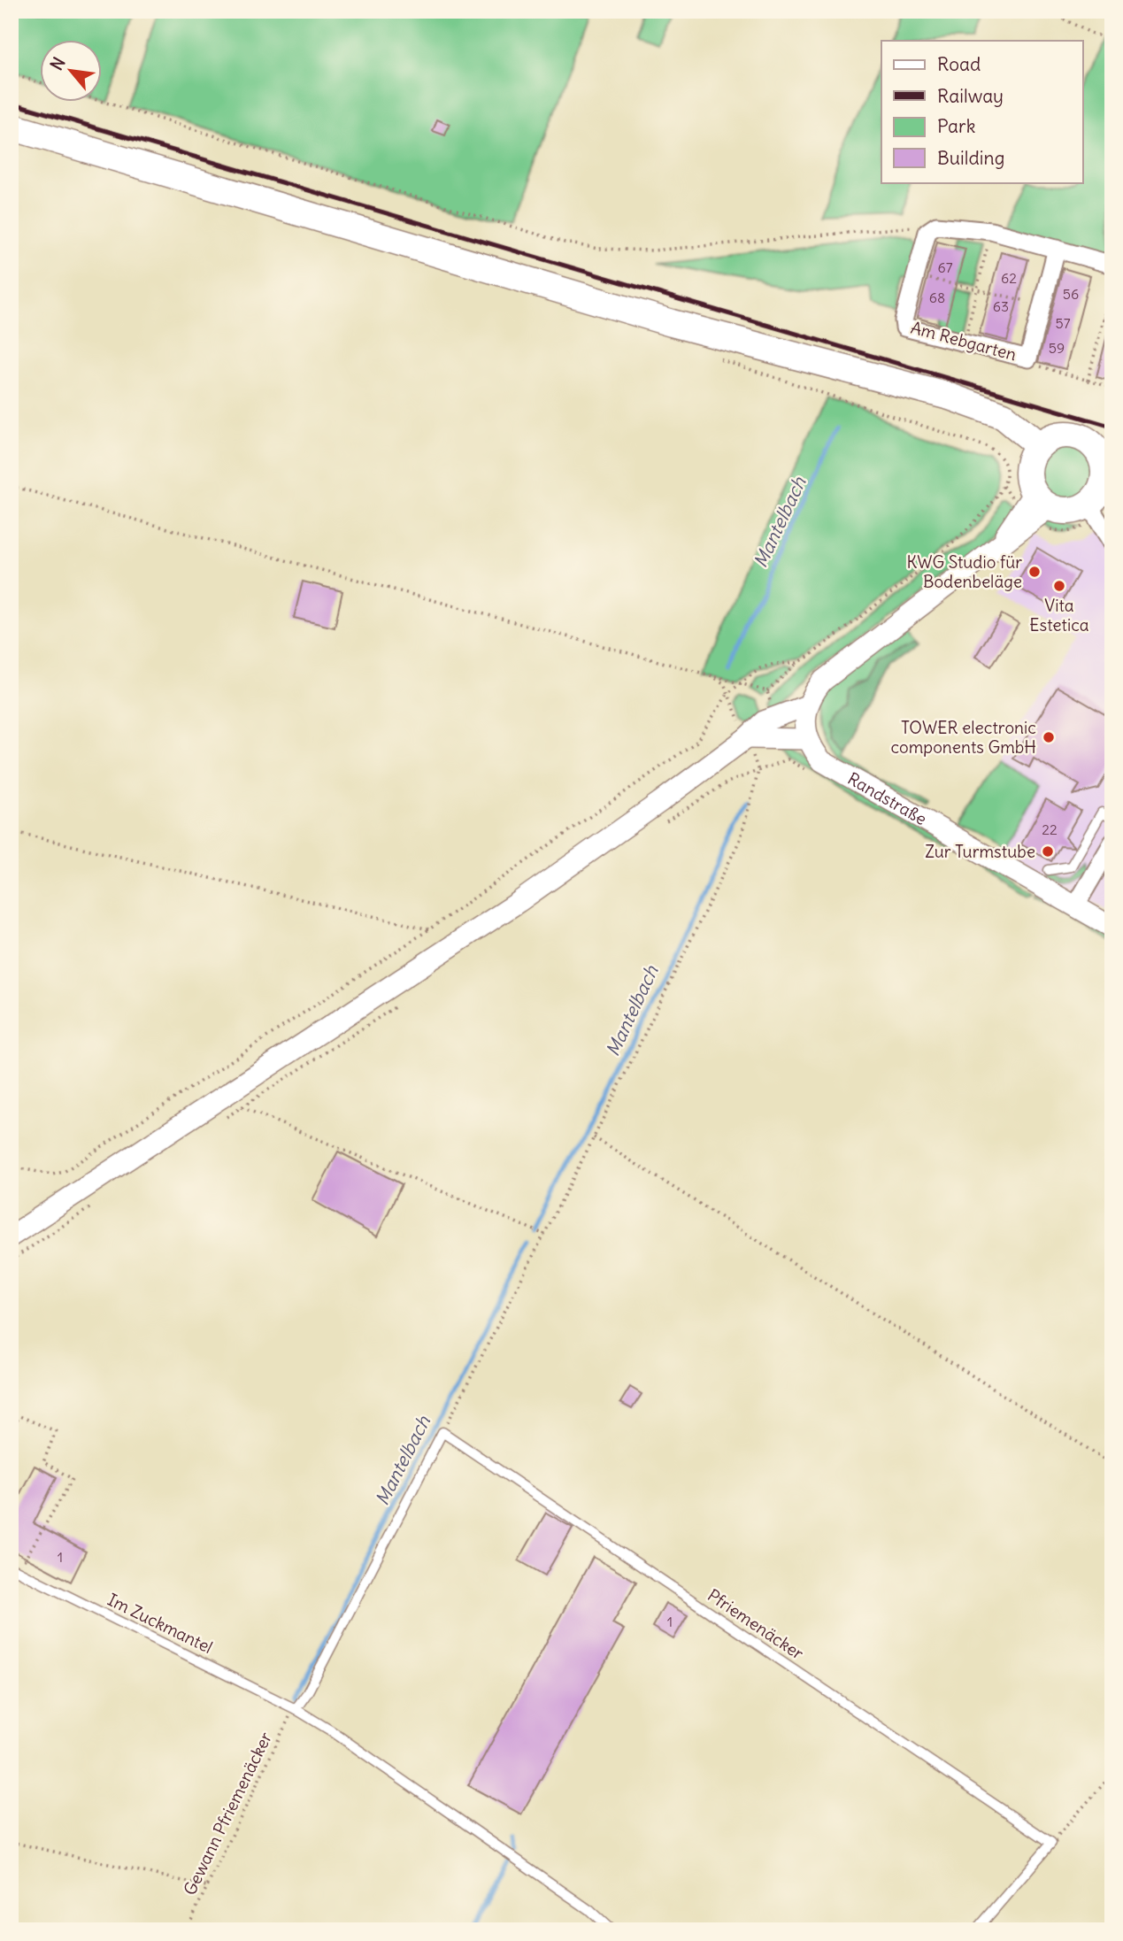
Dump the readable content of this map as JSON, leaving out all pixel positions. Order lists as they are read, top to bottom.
{
  "streets": {
    "street": ["Am Rebgarten", "Randstraße"],
    "lane": ["Im Zuckmantel", "Pfriemenäcker"],
    "path": ["Gewann Pfriemenäcker"]
  },
  "crossings": [
    ["Im Zuckmantel", "Gewann Pfriemenäcker"]
  ],
  "water": ["Mantelbach"],
  "places": [
    "KWG Studio für Bodenbeläge",
    "Vita Estetica",
    "TOWER electronic components GmbH",
    "Zur Turmstube"
  ],
  "house_numbers": [
    "67",
    "62",
    "56",
    "68",
    "63",
    "57",
    "59",
    "22",
    "1",
    "1"
  ],
  "legend": [
    "Road",
    "Railway",
    "Park",
    "Building"
  ],
  "north": "top left"
}
